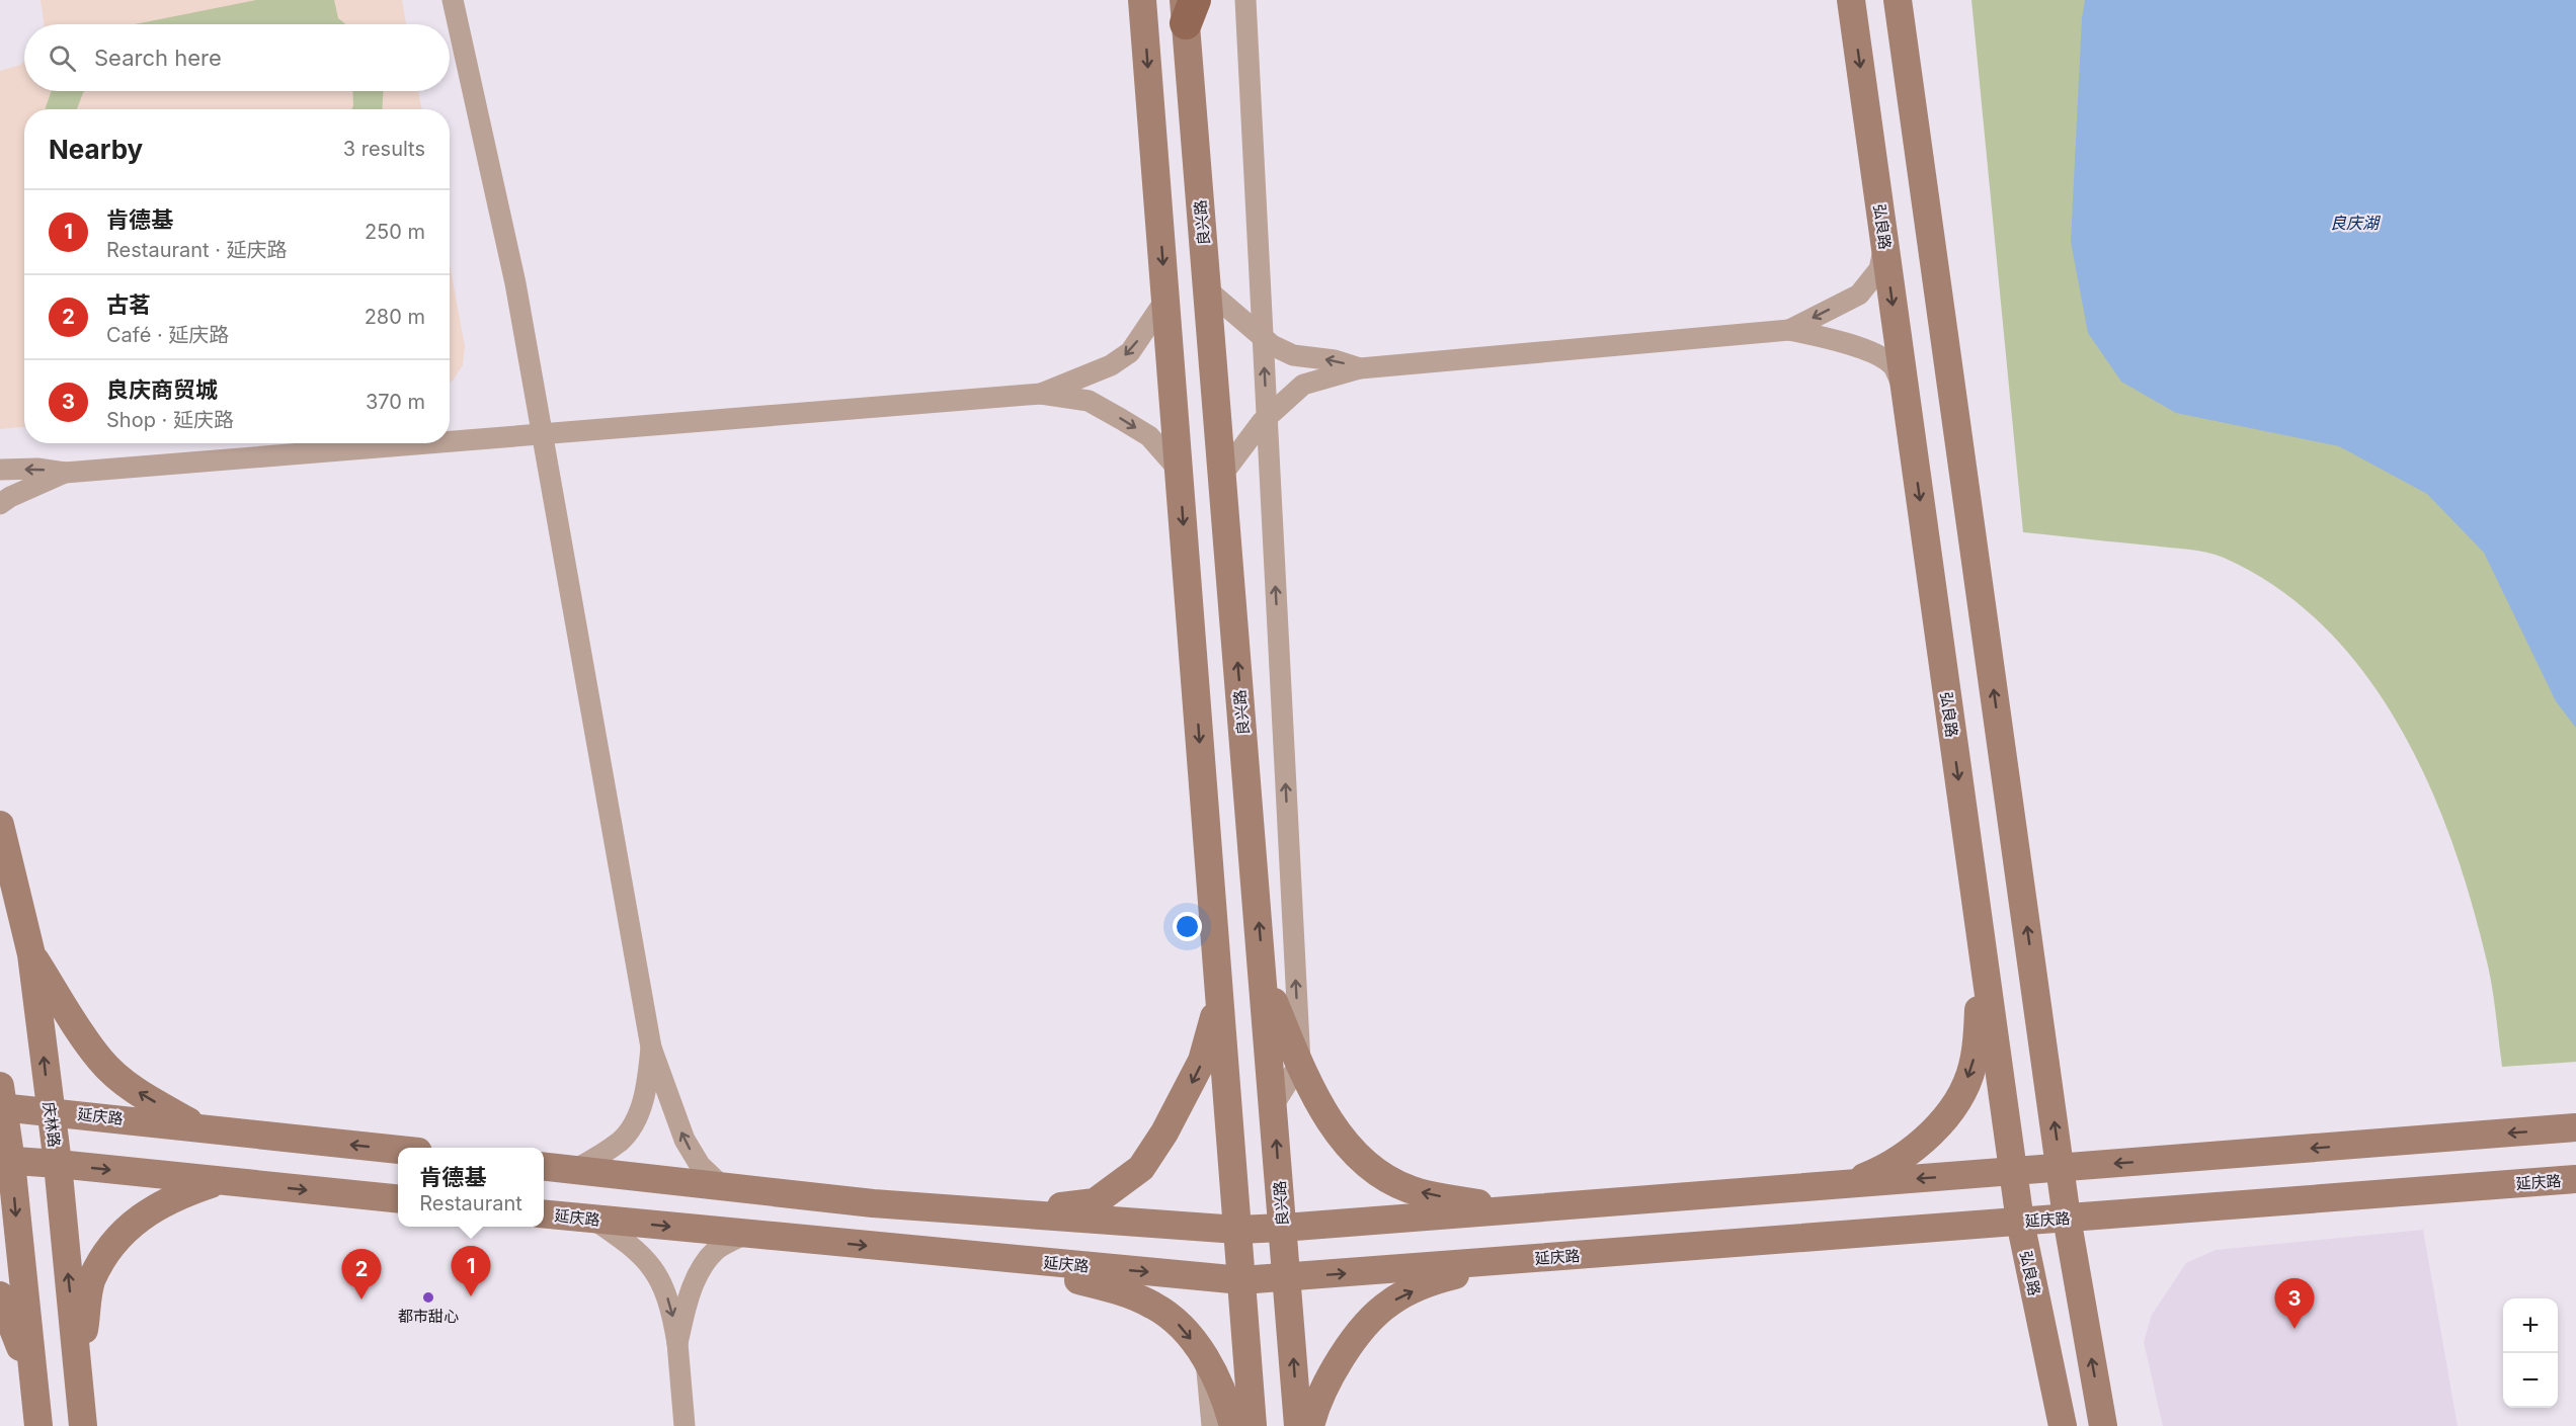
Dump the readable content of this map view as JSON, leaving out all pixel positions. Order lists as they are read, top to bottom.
{
  "streets": {
    "street": [
      "良兴路",
      "弘良路",
      "延庆路",
      "庆林路"
    ]
  },
  "crossings": [
    ["良兴路", "延庆路"],
    ["弘良路", "延庆路"],
    ["延庆路", "庆林路"]
  ],
  "water": ["良庆湖"],
  "places": ["都市甜心"],
  "page": {
    "search": "Search here",
    "heading": ["Nearby", "3 results"],
    "list": [
      {
        "mark": "1",
        "name": "肯德基",
        "note": "Restaurant · 延庆路",
        "value": "250 m"
      },
      {
        "mark": "2",
        "name": "古茗",
        "note": "Café · 延庆路",
        "value": "280 m"
      },
      {
        "mark": "3",
        "name": "良庆商贸城",
        "note": "Shop · 延庆路",
        "value": "370 m"
      }
    ],
    "popup": ["肯德基", "Restaurant"],
    "pins": ["1", "2", "3"],
    "map_buttons": ["+", "−"]
  }
}
